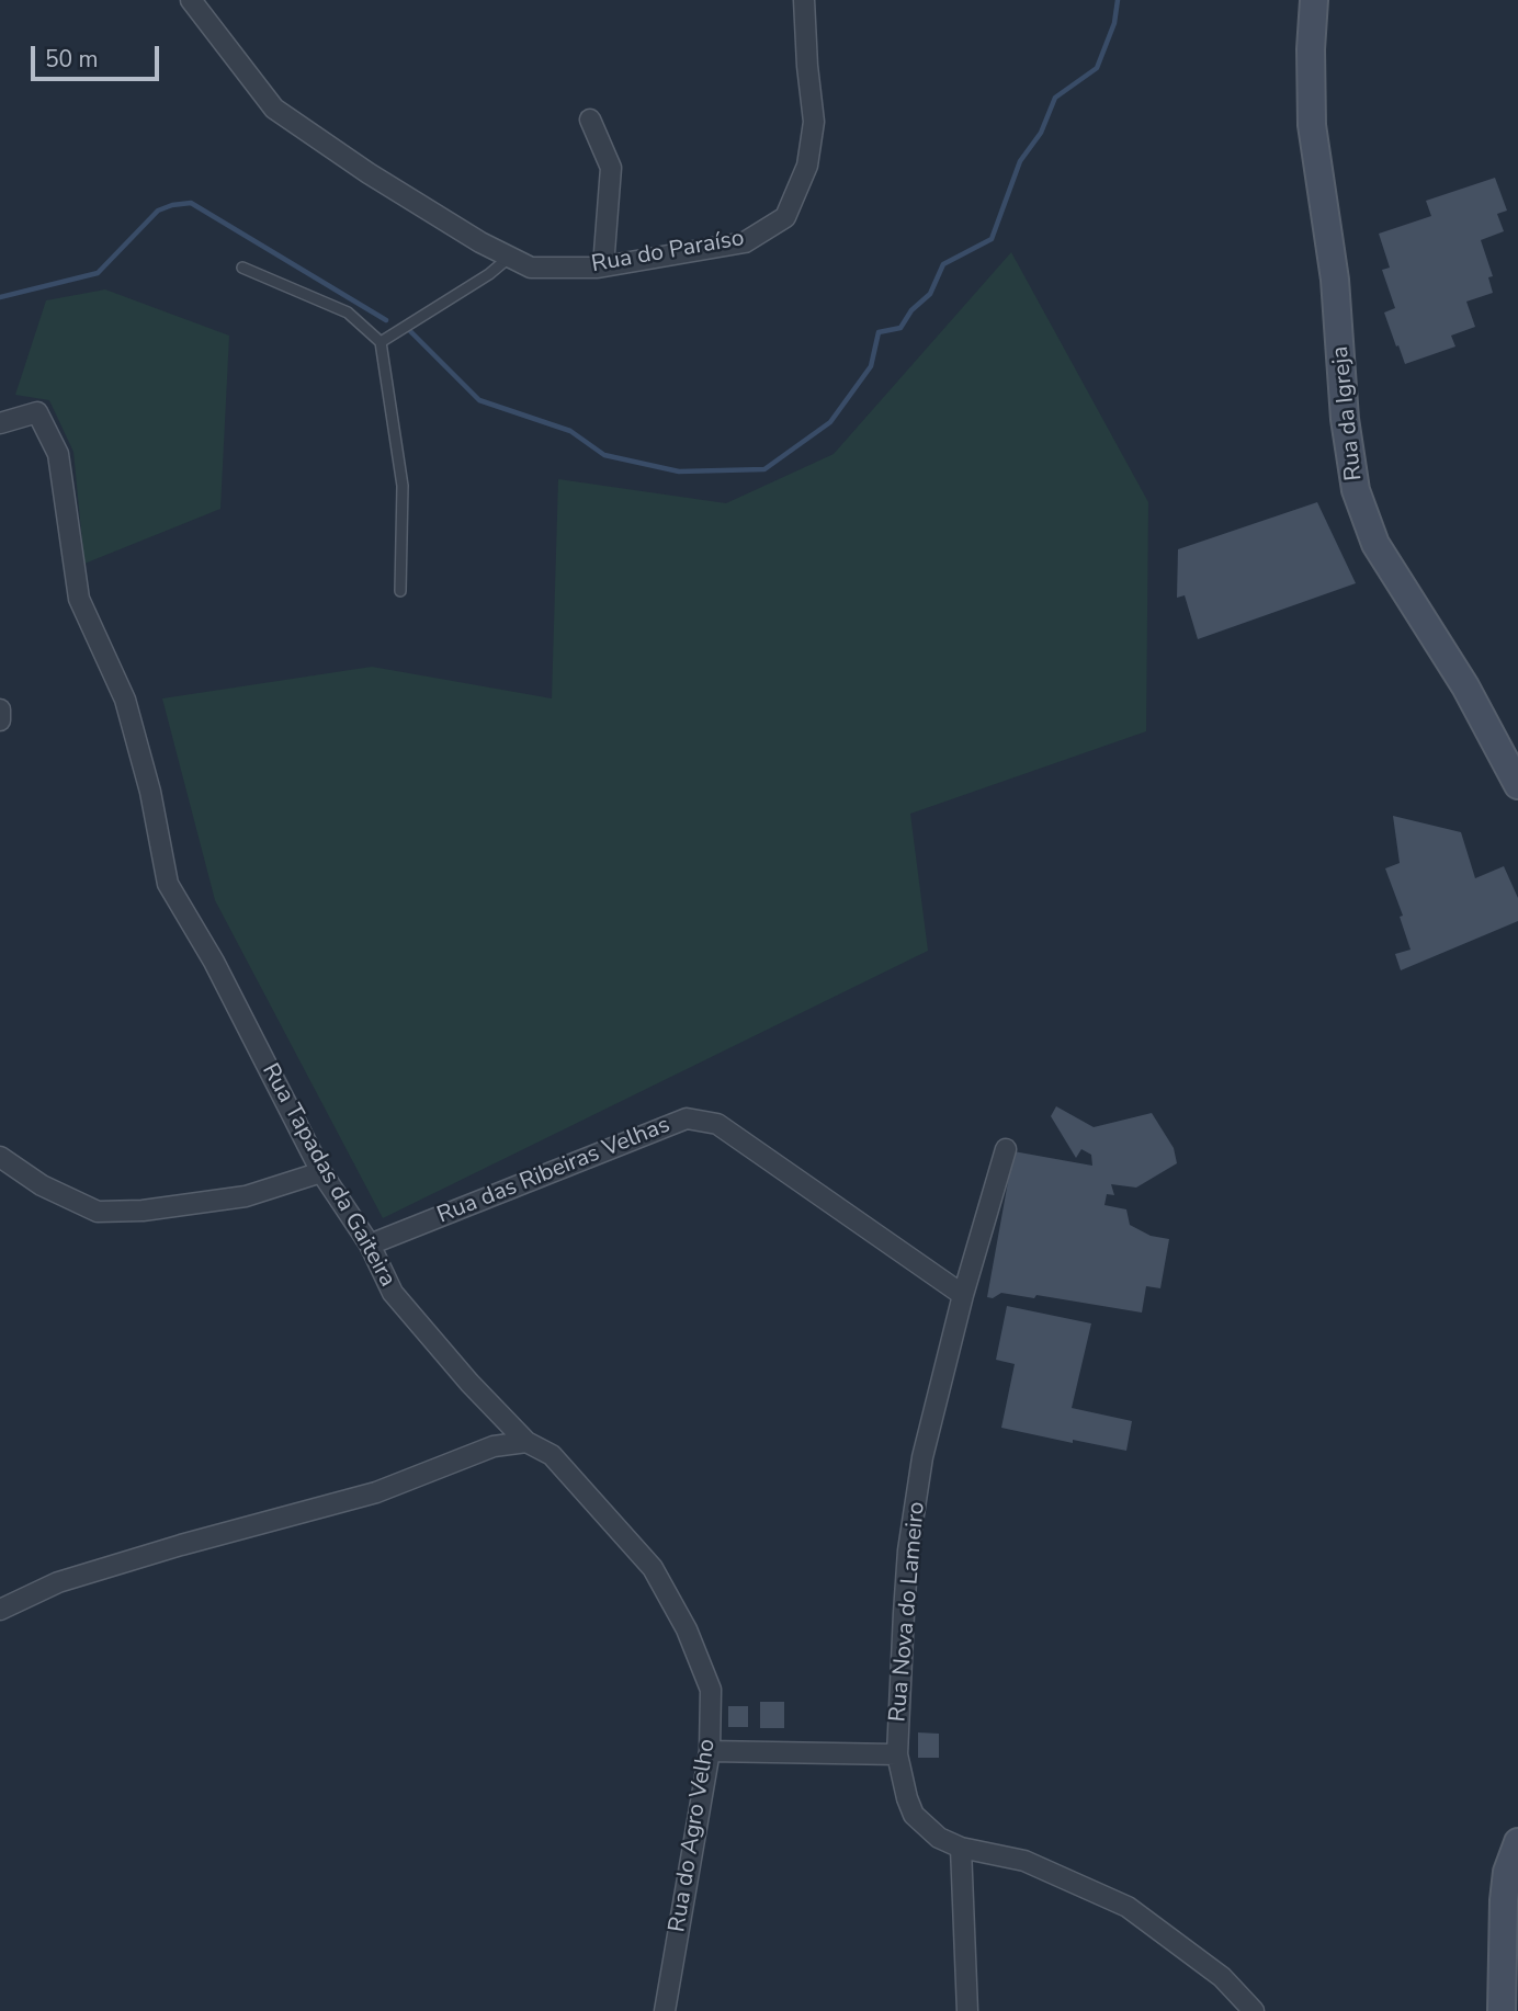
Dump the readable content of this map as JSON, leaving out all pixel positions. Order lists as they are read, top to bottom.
{
  "streets": {
    "main road": ["Rua da Igreja"],
    "street": [
      "Rua do Paraíso",
      "Rua das Ribeiras Velhas",
      "Rua Tapadas da Gaiteira",
      "Rua Nova do Lameiro",
      "Rua do Agro Velho"
    ]
  },
  "crossings": [
    ["Rua das Ribeiras Velhas", "Rua Tapadas da Gaiteira"],
    ["Rua das Ribeiras Velhas", "Rua Nova do Lameiro"],
    ["Rua Tapadas da Gaiteira", "Rua do Agro Velho"]
  ],
  "scale_bar": "50 m"
}
